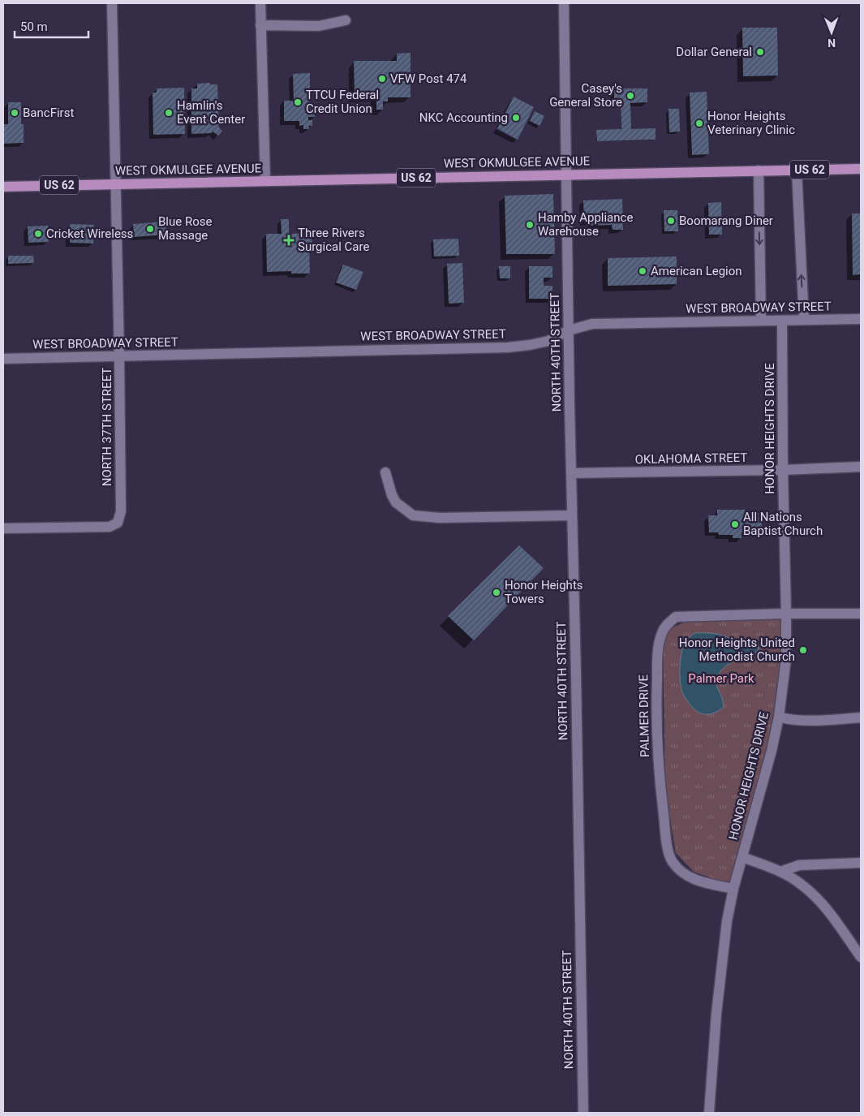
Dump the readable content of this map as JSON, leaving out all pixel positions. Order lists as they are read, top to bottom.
{
  "streets": {
    "main road": ["WEST OKMULGEE AVENUE", "US 62"],
    "street": [
      "WEST BROADWAY STREET",
      "NORTH 40TH STREET",
      "NORTH 37TH STREET",
      "HONOR HEIGHTS DRIVE",
      "OKLAHOMA STREET",
      "PALMER DRIVE"
    ]
  },
  "crossings": [
    ["WEST OKMULGEE AVENUE", "NORTH 40TH STREET"],
    ["WEST OKMULGEE AVENUE", "NORTH 37TH STREET"],
    ["WEST BROADWAY STREET", "NORTH 40TH STREET"],
    ["WEST BROADWAY STREET", "NORTH 37TH STREET"],
    ["WEST BROADWAY STREET", "HONOR HEIGHTS DRIVE"],
    ["NORTH 40TH STREET", "OKLAHOMA STREET"],
    ["HONOR HEIGHTS DRIVE", "OKLAHOMA STREET"],
    ["HONOR HEIGHTS DRIVE", "PALMER DRIVE"]
  ],
  "parks": ["Palmer Park"],
  "places": {
    "other": [
      "Dollar General",
      "VFW Post 474",
      "Casey's General Store",
      "TTCU Federal Credit Union",
      "BancFirst",
      "Hamlin's Event Center",
      "NKC Accounting",
      "Honor Heights Veterinary Clinic",
      "Boomarang Diner",
      "Hamby Appliance Warehouse",
      "Blue Rose Massage",
      "Cricket Wireless",
      "American Legion",
      "All Nations Baptist Church",
      "Honor Heights Towers",
      "Honor Heights United Methodist Church"
    ],
    "health": ["Three Rivers Surgical Care"]
  },
  "scale_bar": "50 m",
  "north": "bottom"
}
